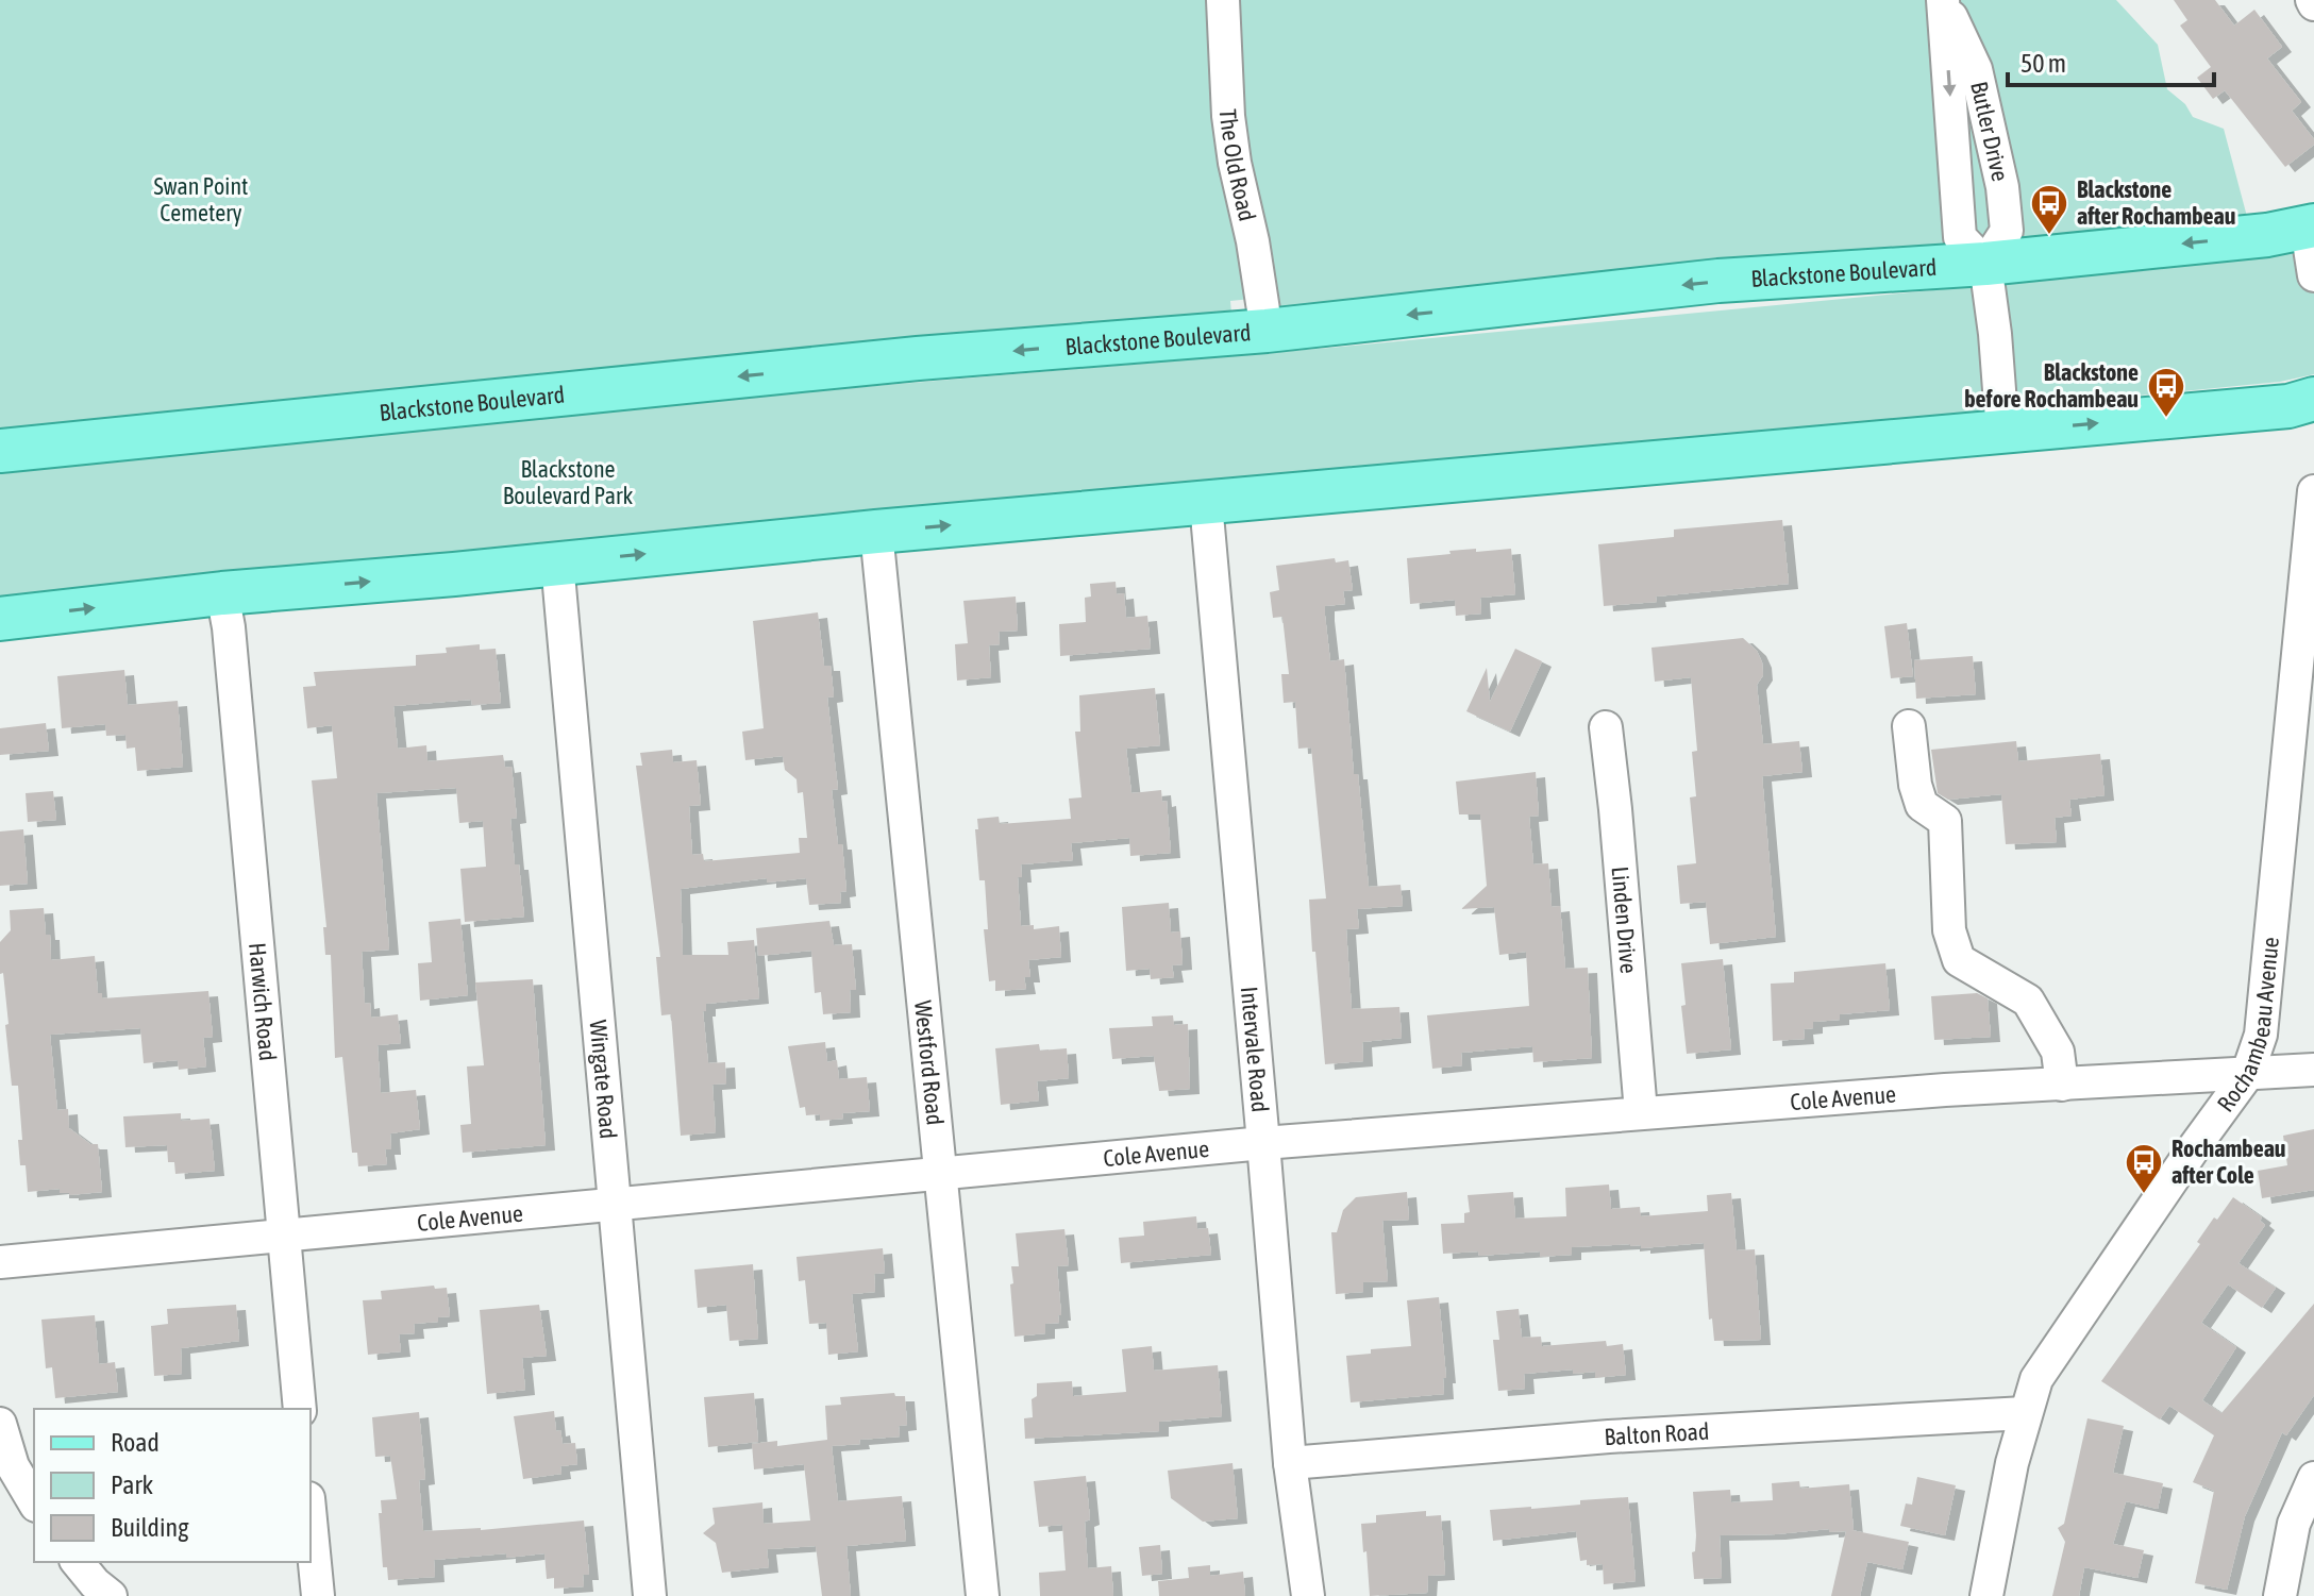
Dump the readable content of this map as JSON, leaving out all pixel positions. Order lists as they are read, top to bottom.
{
  "streets": {
    "main road": ["Blackstone Boulevard"],
    "street": [
      "Butler Drive",
      "The Old Road",
      "Linden Drive",
      "Harwich Road",
      "Rochambeau Avenue",
      "Intervale Road",
      "Westford Road",
      "Wingate Road",
      "Cole Avenue",
      "Balton Road"
    ]
  },
  "crossings": [
    ["Butler Drive", "Blackstone Boulevard"],
    ["The Old Road", "Blackstone Boulevard"],
    ["Linden Drive", "Cole Avenue"],
    ["Harwich Road", "Cole Avenue"],
    ["Rochambeau Avenue", "Cole Avenue"],
    ["Rochambeau Avenue", "Balton Road"],
    ["Intervale Road", "Cole Avenue"],
    ["Intervale Road", "Balton Road"],
    ["Westford Road", "Cole Avenue"],
    ["Wingate Road", "Cole Avenue"]
  ],
  "parks": ["Swan Point Cemetery", "Blackstone Boulevard Park"],
  "places": {
    "bus stop": ["Blackstone after Rochambeau", "Blackstone before Rochambeau", "Rochambeau after Cole"]
  },
  "legend": ["Road", "Park", "Building"],
  "scale_bar": "50 m"
}
